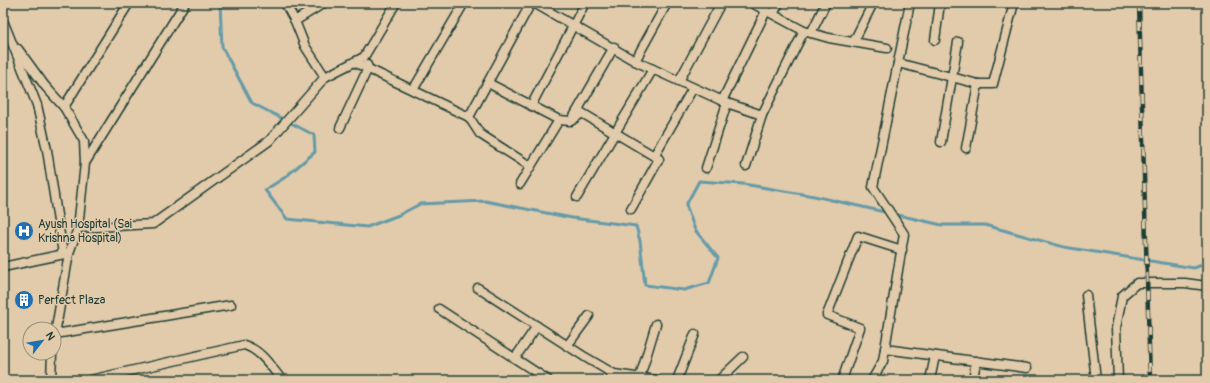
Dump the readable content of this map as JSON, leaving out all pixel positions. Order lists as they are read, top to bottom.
{
  "places": {
    "hospital": ["Ayush Hospital (Sai Krishna Hospital)"],
    "building": ["Perfect Plaza"]
  },
  "north": "top right"
}
